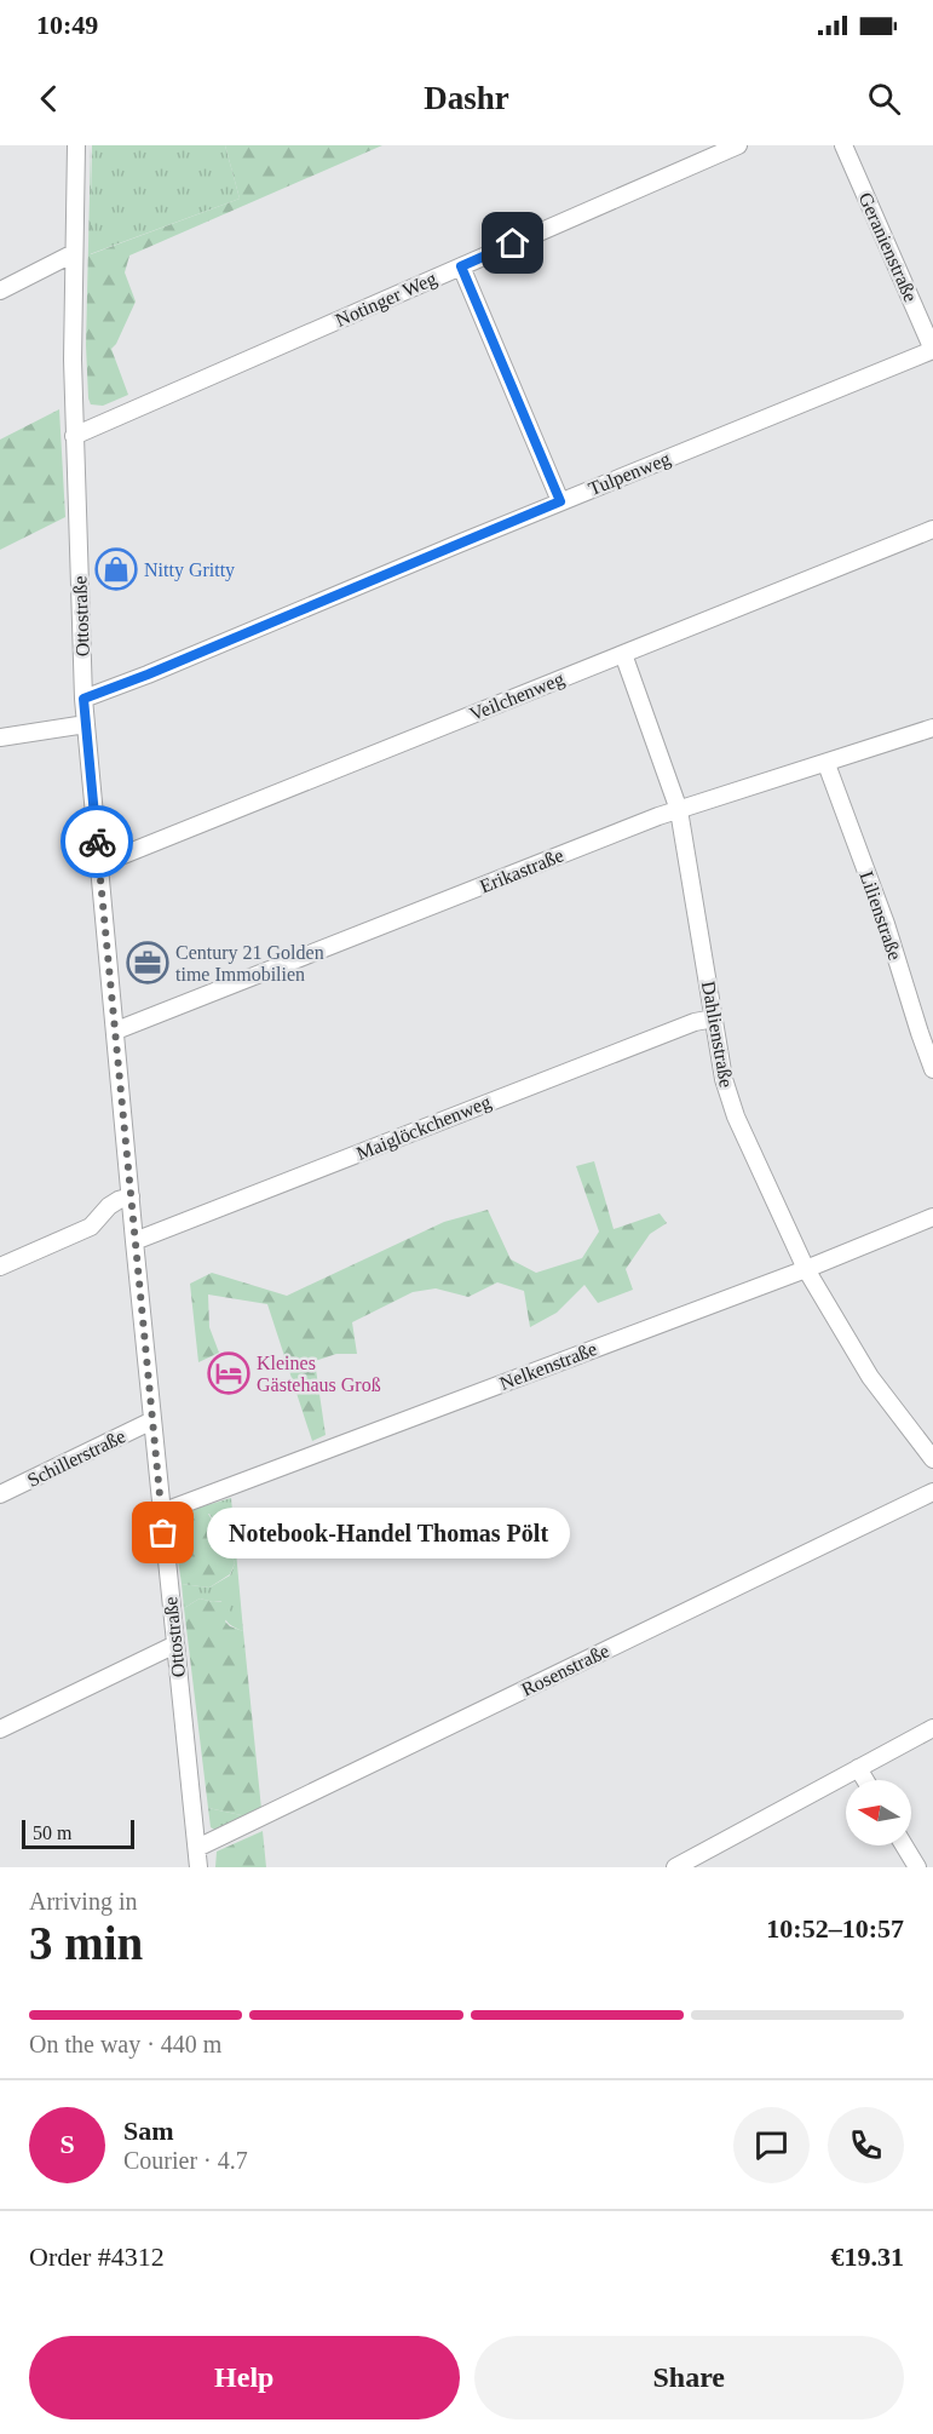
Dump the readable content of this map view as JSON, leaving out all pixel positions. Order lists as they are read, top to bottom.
{
  "streets": {
    "street": [
      "Geranienstraße",
      "Notinger Weg",
      "Tulpenweg",
      "Ottostraße",
      "Veilchenweg",
      "Erikastraße",
      "Lilienstraße",
      "Dahlienstraße",
      "Maiglöckchenweg",
      "Nelkenstraße",
      "Schillerstraße",
      "Rosenstraße"
    ]
  },
  "crossings": [
    ["Geranienstraße", "Tulpenweg"],
    ["Notinger Weg", "Ottostraße"],
    ["Tulpenweg", "Ottostraße"],
    ["Ottostraße", "Veilchenweg"],
    ["Ottostraße", "Erikastraße"],
    ["Ottostraße", "Maiglöckchenweg"],
    ["Ottostraße", "Nelkenstraße"],
    ["Ottostraße", "Schillerstraße"],
    ["Ottostraße", "Rosenstraße"],
    ["Veilchenweg", "Dahlienstraße"],
    ["Erikastraße", "Lilienstraße"],
    ["Erikastraße", "Dahlienstraße"],
    ["Dahlienstraße", "Maiglöckchenweg"],
    ["Dahlienstraße", "Nelkenstraße"]
  ],
  "places": {
    "shop": ["Nitty Gritty"],
    "office": ["Century 21 Golden time Immobilien"],
    "hotel": ["Kleines Gästehaus Groß"],
    "other": ["Notebook-Handel Thomas Pölt"]
  },
  "scale_bar": "50 m",
  "north": "left",
  "page": {
    "status": "10:49",
    "header": "Dashr",
    "bubble": "Notebook-Handel Thomas Pölt",
    "scale": "50 m",
    "heading": ["3 min", "Arriving in", "10:52–10:57"],
    "panel": [
      "Sam",
      "Courier · 4.7",
      "Order #4312",
      "€19.31"
    ],
    "bar": "On the way · 440 m",
    "round": "S",
    "buttons": ["Help", "Share"]
  }
}
